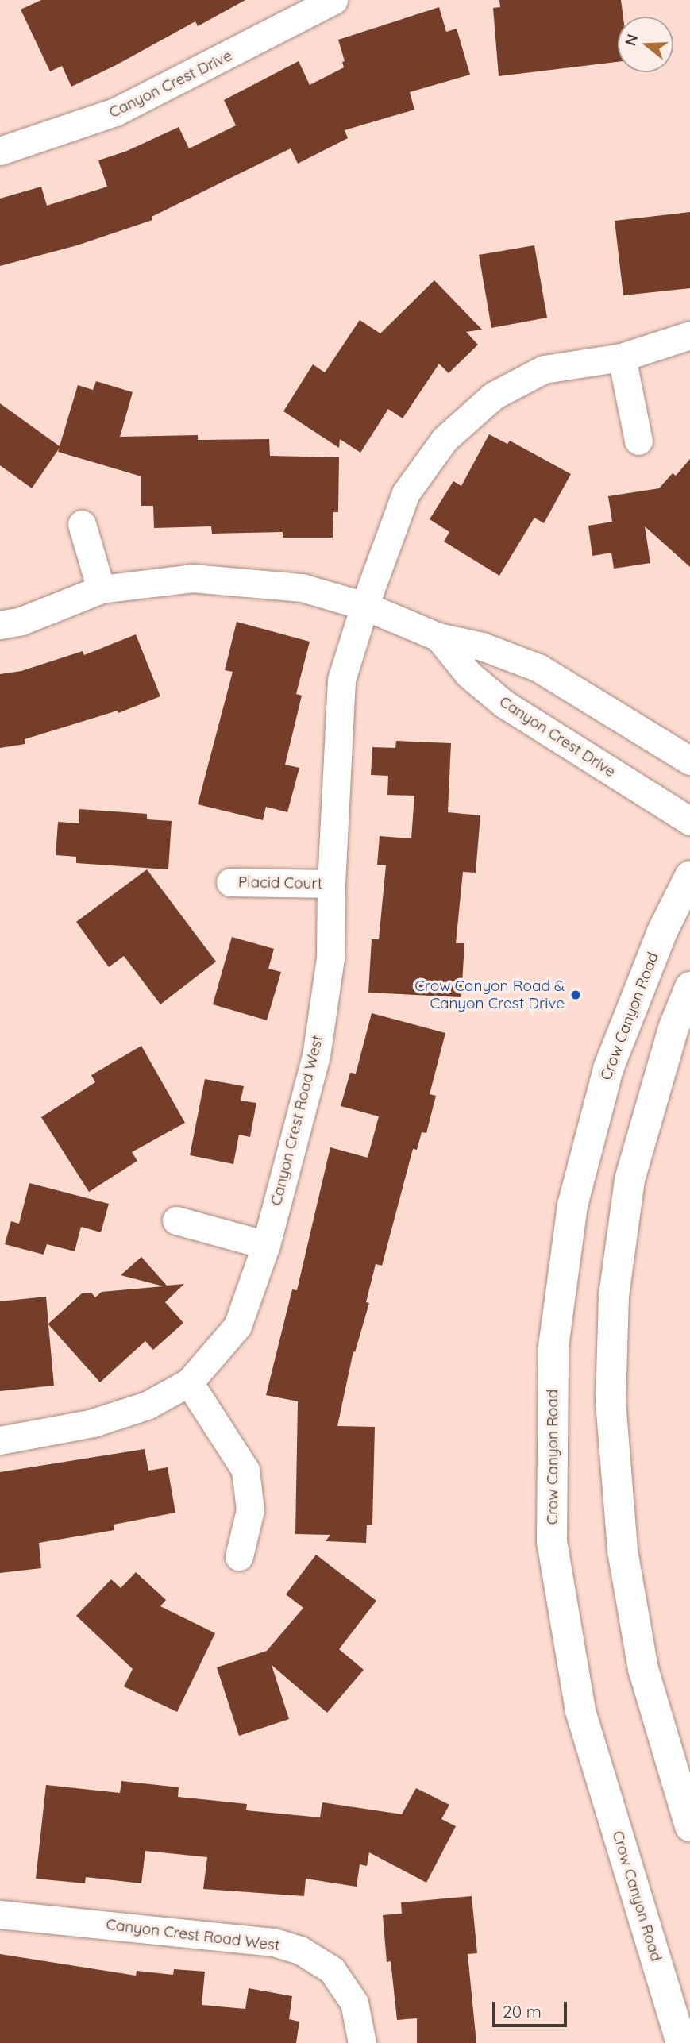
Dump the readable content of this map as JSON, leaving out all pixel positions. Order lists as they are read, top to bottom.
{
  "streets": {
    "main road": ["Crow Canyon Road"],
    "street": ["Canyon Crest Drive", "Placid Court", "Canyon Crest Road West"]
  },
  "crossings": [
    ["Canyon Crest Drive", "Canyon Crest Road West"],
    ["Placid Court", "Canyon Crest Road West"]
  ],
  "places": ["Crow Canyon Road & Canyon Crest Drive"],
  "scale_bar": "20 m",
  "north": "left"
}
